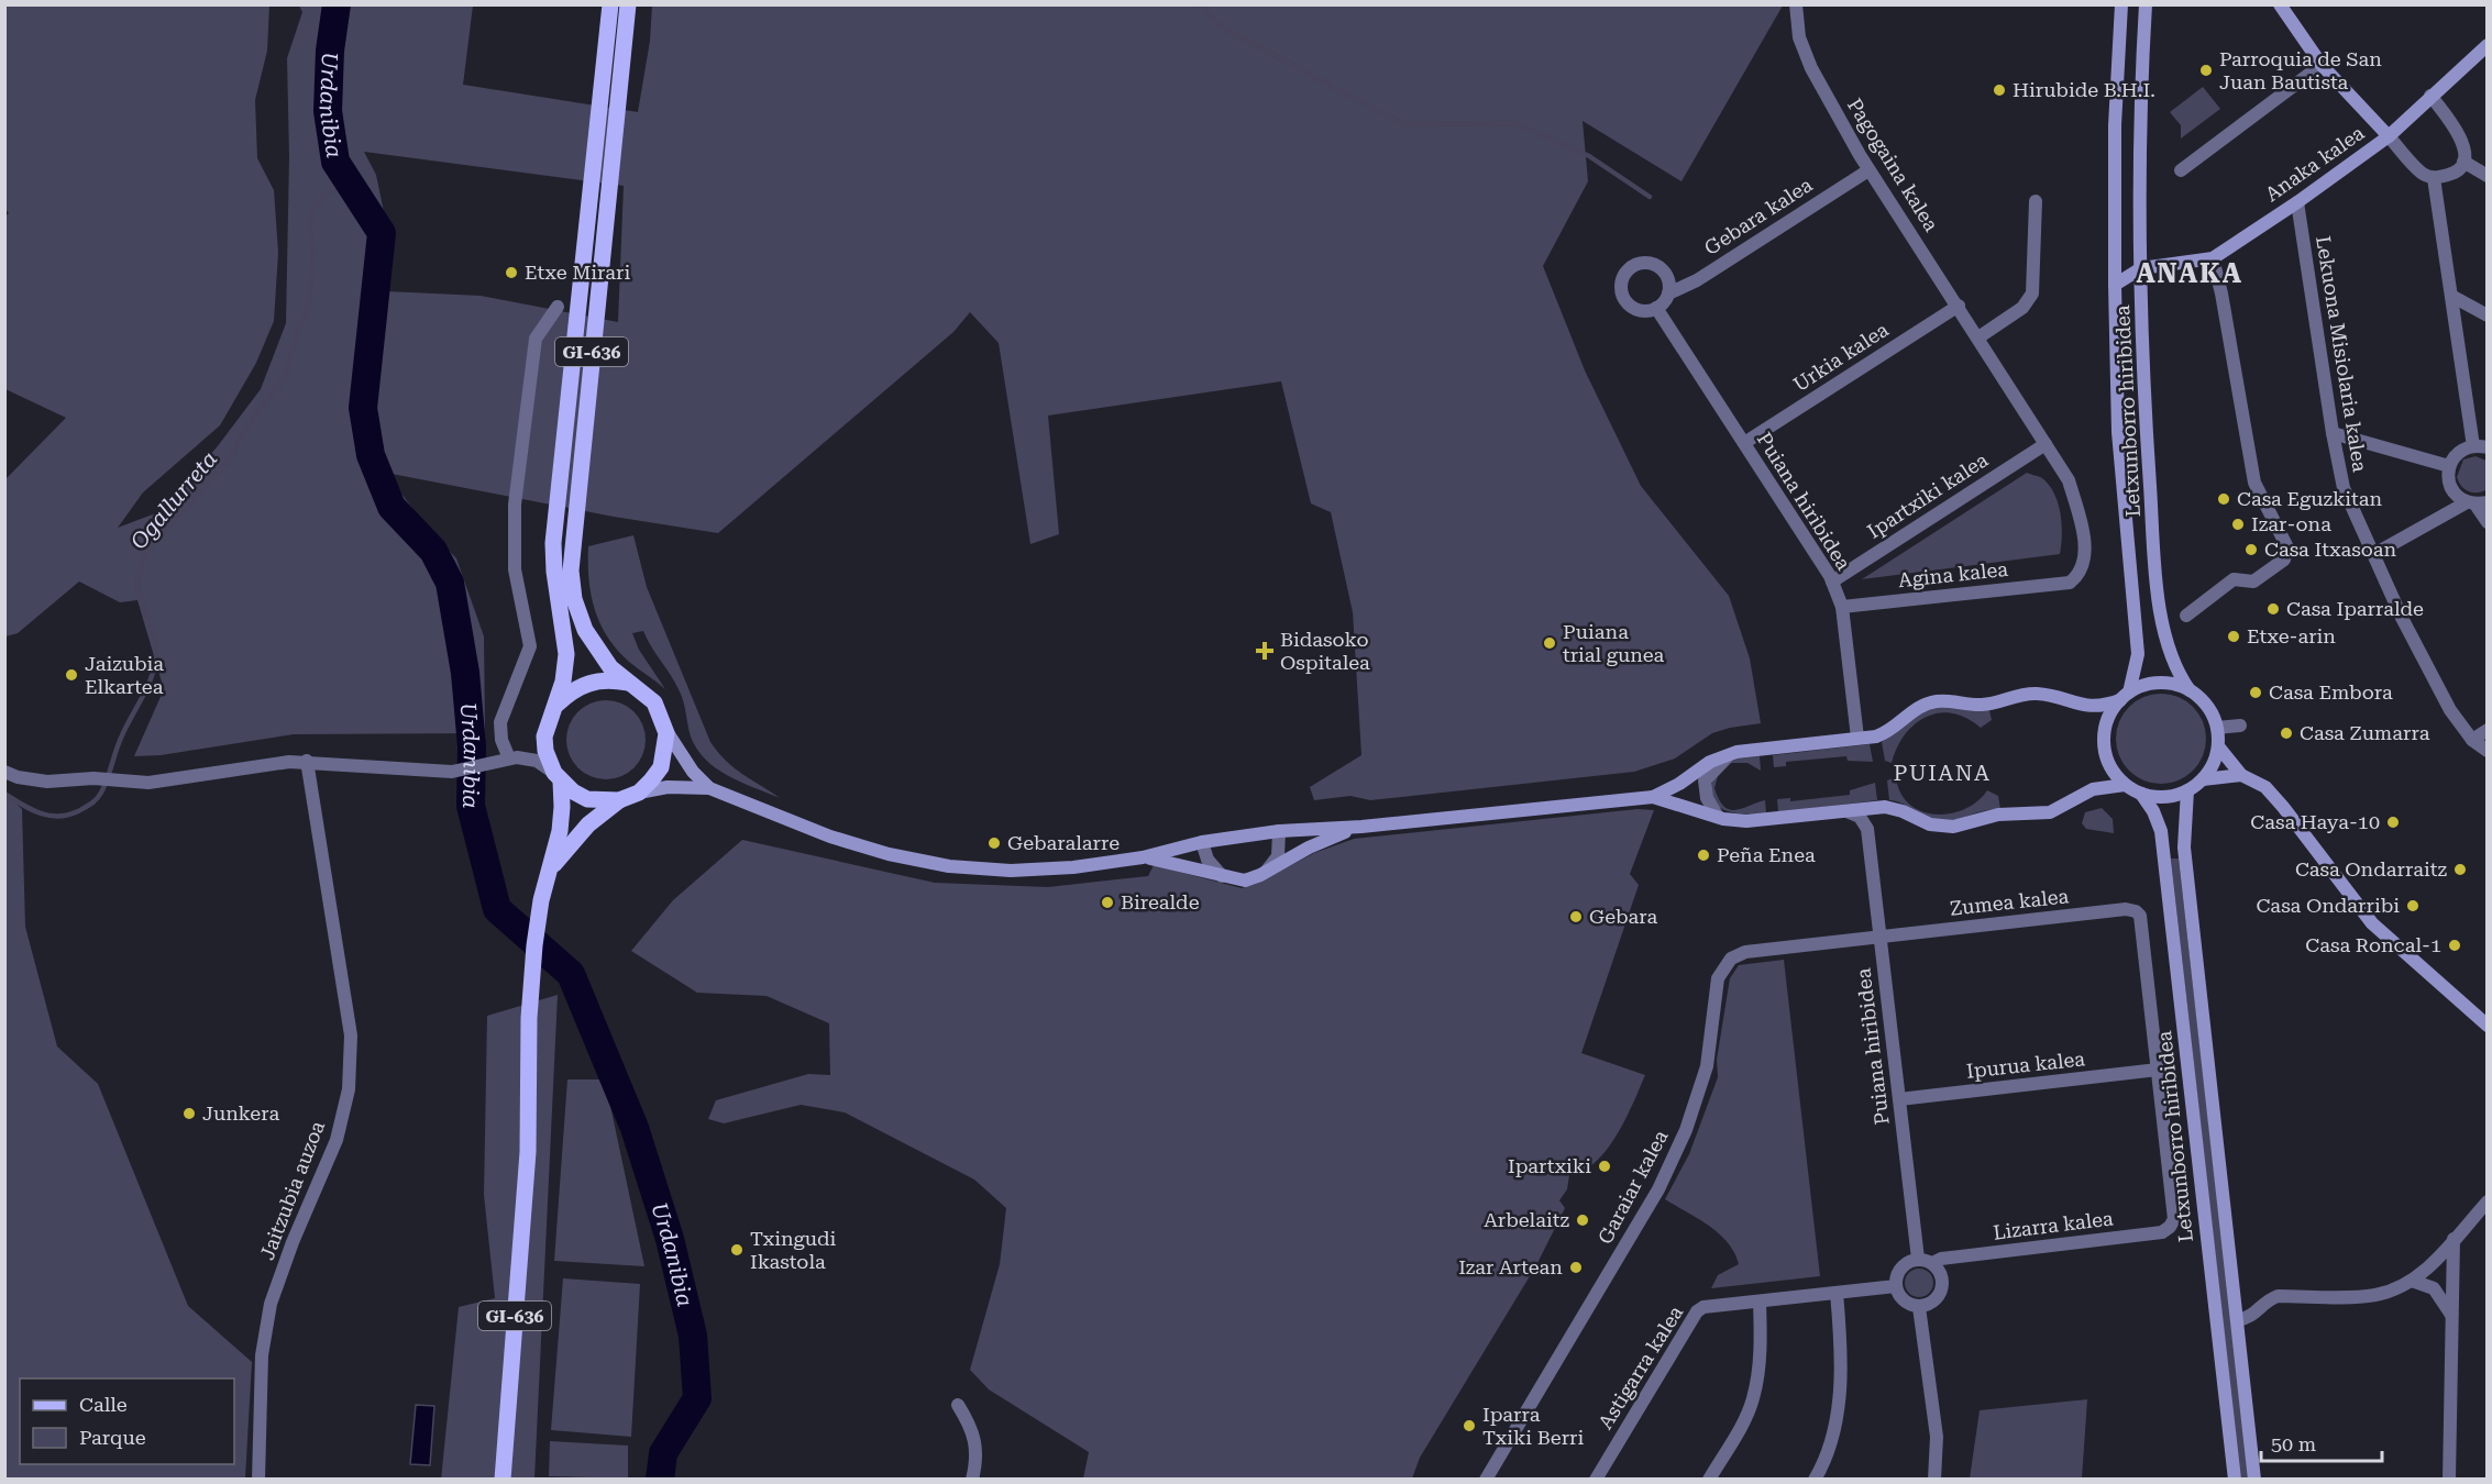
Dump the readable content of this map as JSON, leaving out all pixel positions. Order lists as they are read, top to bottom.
{
  "streets": {
    "main road": ["GI-636"],
    "street": [
      "Anaka kalea",
      "Pagogaina kalea",
      "Gebara kalea",
      "Lekuona Misiolaria kalea",
      "Urkia kalea",
      "Letxunborro hiribidea",
      "Ipartxiki kalea",
      "Puiana hiribidea",
      "Agina kalea",
      "Zumea kalea",
      "Ipurua kalea",
      "Garaiar kalea",
      "Jaitzubia auzoa",
      "Lizarra kalea",
      "Astigarra kalea"
    ]
  },
  "crossings": [
    ["Anaka kalea", "Lekuona Misiolaria kalea"],
    ["Anaka kalea", "Letxunborro hiribidea"],
    ["Pagogaina kalea", "Gebara kalea"],
    ["Pagogaina kalea", "Urkia kalea"],
    ["Pagogaina kalea", "Ipartxiki kalea"],
    ["Pagogaina kalea", "Agina kalea"],
    ["Gebara kalea", "Puiana hiribidea"],
    ["Urkia kalea", "Puiana hiribidea"],
    ["Letxunborro hiribidea", "Zumea kalea"],
    ["Letxunborro hiribidea", "Ipurua kalea"],
    ["Letxunborro hiribidea", "Lizarra kalea"],
    ["Ipartxiki kalea", "Puiana hiribidea"],
    ["Puiana hiribidea", "Agina kalea"],
    ["Puiana hiribidea", "Zumea kalea"],
    ["Puiana hiribidea", "Ipurua kalea"],
    ["Puiana hiribidea", "Garaiar kalea"],
    ["Puiana hiribidea", "Lizarra kalea"],
    ["Puiana hiribidea", "Astigarra kalea"],
    ["Zumea kalea", "Garaiar kalea"],
    ["Lizarra kalea", "Astigarra kalea"]
  ],
  "districts": ["ANAKA", "PUIANA"],
  "water": ["Urdanibia", "Ogallurreta"],
  "places": {
    "other": [
      "Parroquia de San Juan Bautista",
      "Hirubide B.H.I.",
      "Etxe Mirari",
      "Casa Eguzkitan",
      "Izar-ona",
      "Casa Itxasoan",
      "Casa Iparralde",
      "Etxe-arin",
      "Puiana trial gunea",
      "Jaizubia Elkartea",
      "Casa Embora",
      "Casa Zumarra",
      "Casa Haya-10",
      "Gebaralarre",
      "Peña Enea",
      "Casa Ondarraitz",
      "Birealde",
      "Casa Ondarribi",
      "Gebara",
      "Casa Roncal-1",
      "Junkera",
      "Ipartxiki",
      "Arbelaitz",
      "Txingudi Ikastola",
      "Izar Artean",
      "Iparra Txiki Berri"
    ],
    "health": ["Bidasoko Ospitalea"]
  },
  "legend": ["Calle", "Parque"],
  "scale_bar": "50 m"
}
